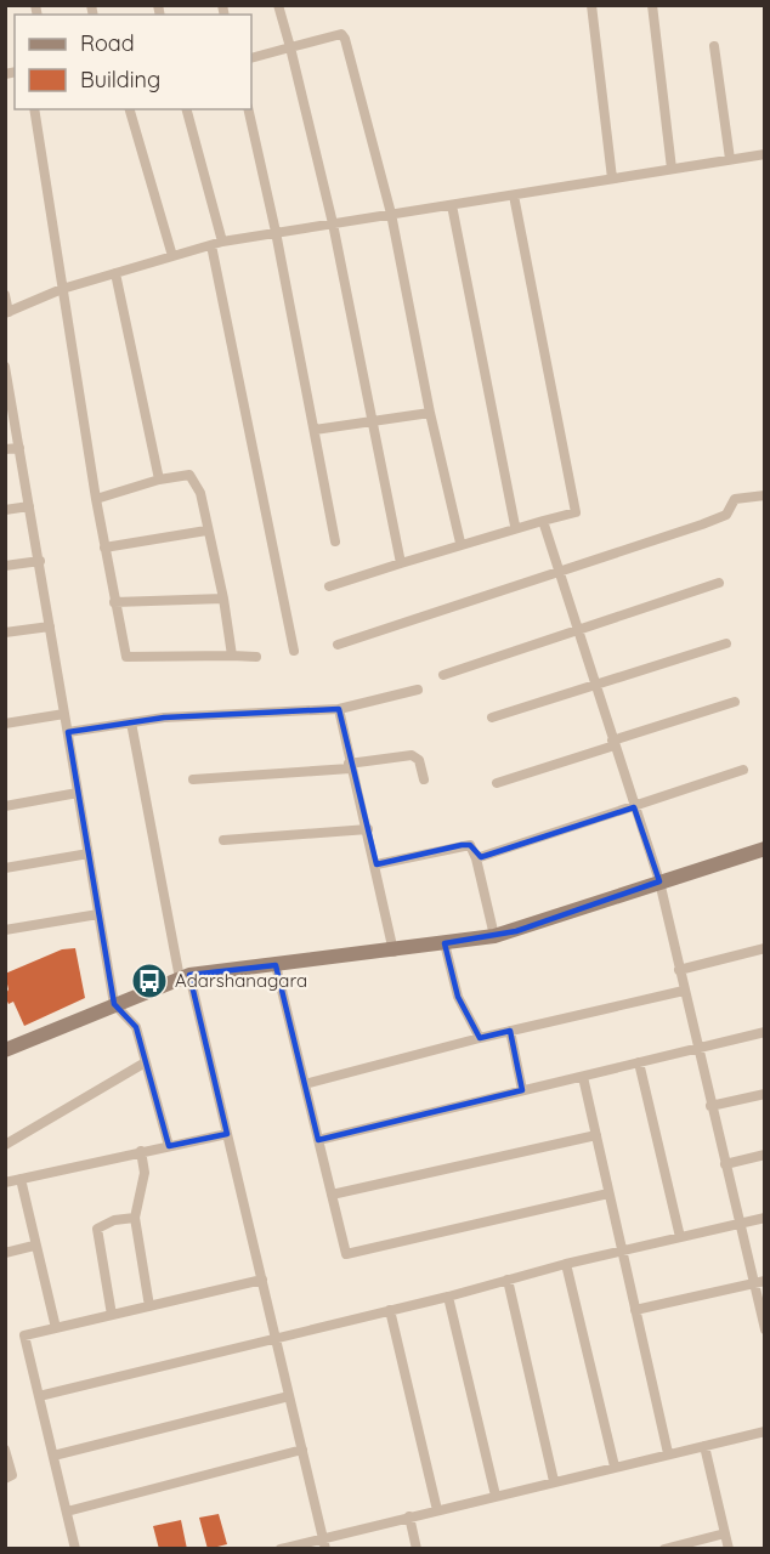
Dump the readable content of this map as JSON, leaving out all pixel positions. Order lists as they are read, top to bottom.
{
  "places": {
    "bus stop": ["Adarshanagara"]
  },
  "legend": ["Road", "Building"]
}
